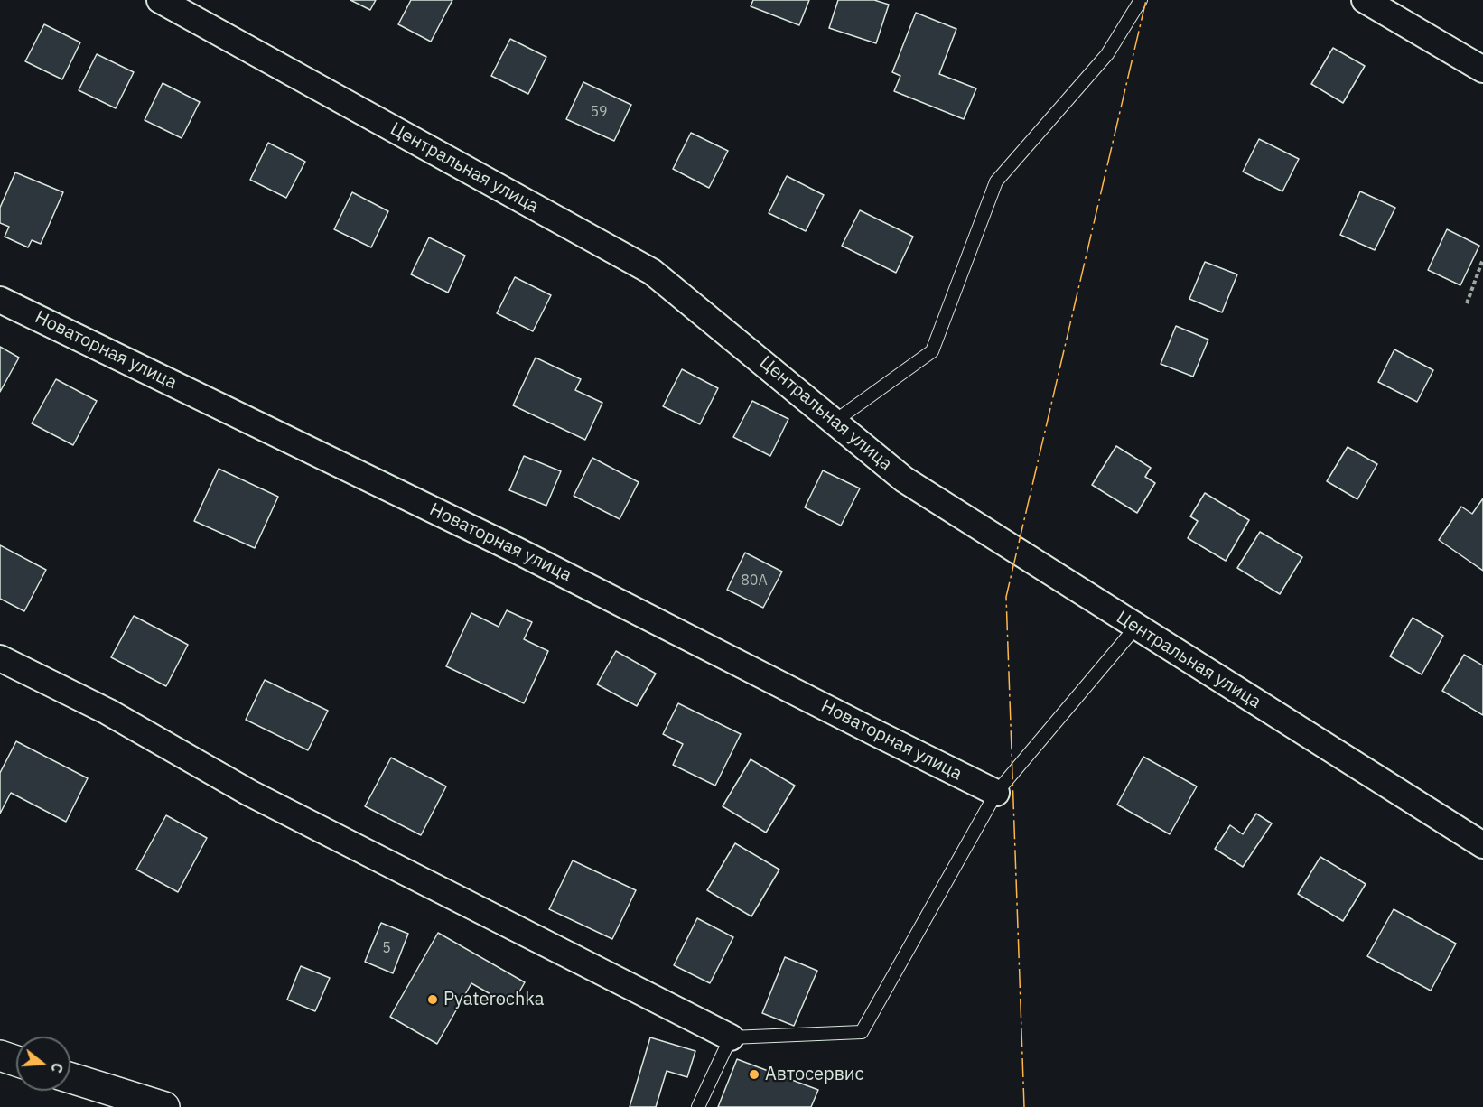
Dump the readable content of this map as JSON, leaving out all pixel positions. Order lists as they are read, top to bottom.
{
  "streets": {
    "street": ["Центральная улица", "Новаторная улица"]
  },
  "places": ["Pyaterochka", "Автосервис"],
  "house_numbers": ["59", "80А", "5"],
  "north": "right"
}
